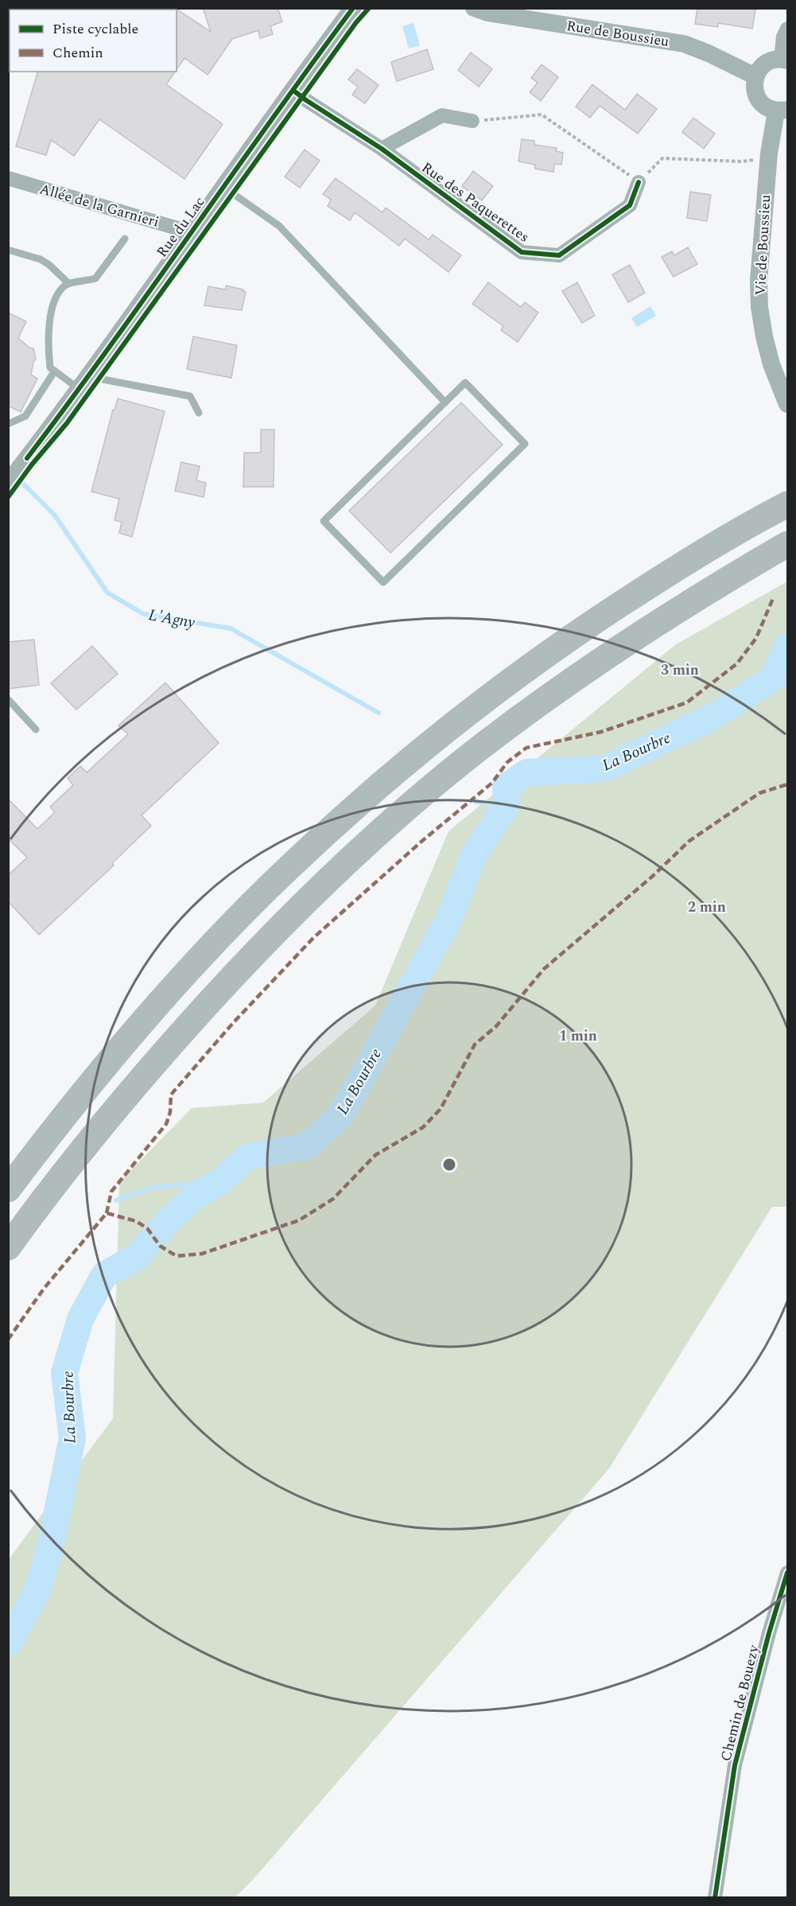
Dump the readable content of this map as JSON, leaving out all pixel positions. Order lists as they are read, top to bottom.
{
  "streets": {
    "street": [
      "Rue de Boussieu",
      "Rue des Paquerettes",
      "Allée de la Garnieri",
      "Rue du Lac",
      "Vie de Boussieu",
      "Chemin de Bouezy"
    ]
  },
  "crossings": [
    ["Rue des Paquerettes", "Rue du Lac"],
    ["Allée de la Garnieri", "Rue du Lac"]
  ],
  "water": ["L'Agny", "La Bourbre"],
  "legend": ["Piste cyclable", "Chemin"],
  "rings": ["3 min", "2 min", "1 min"]
}
